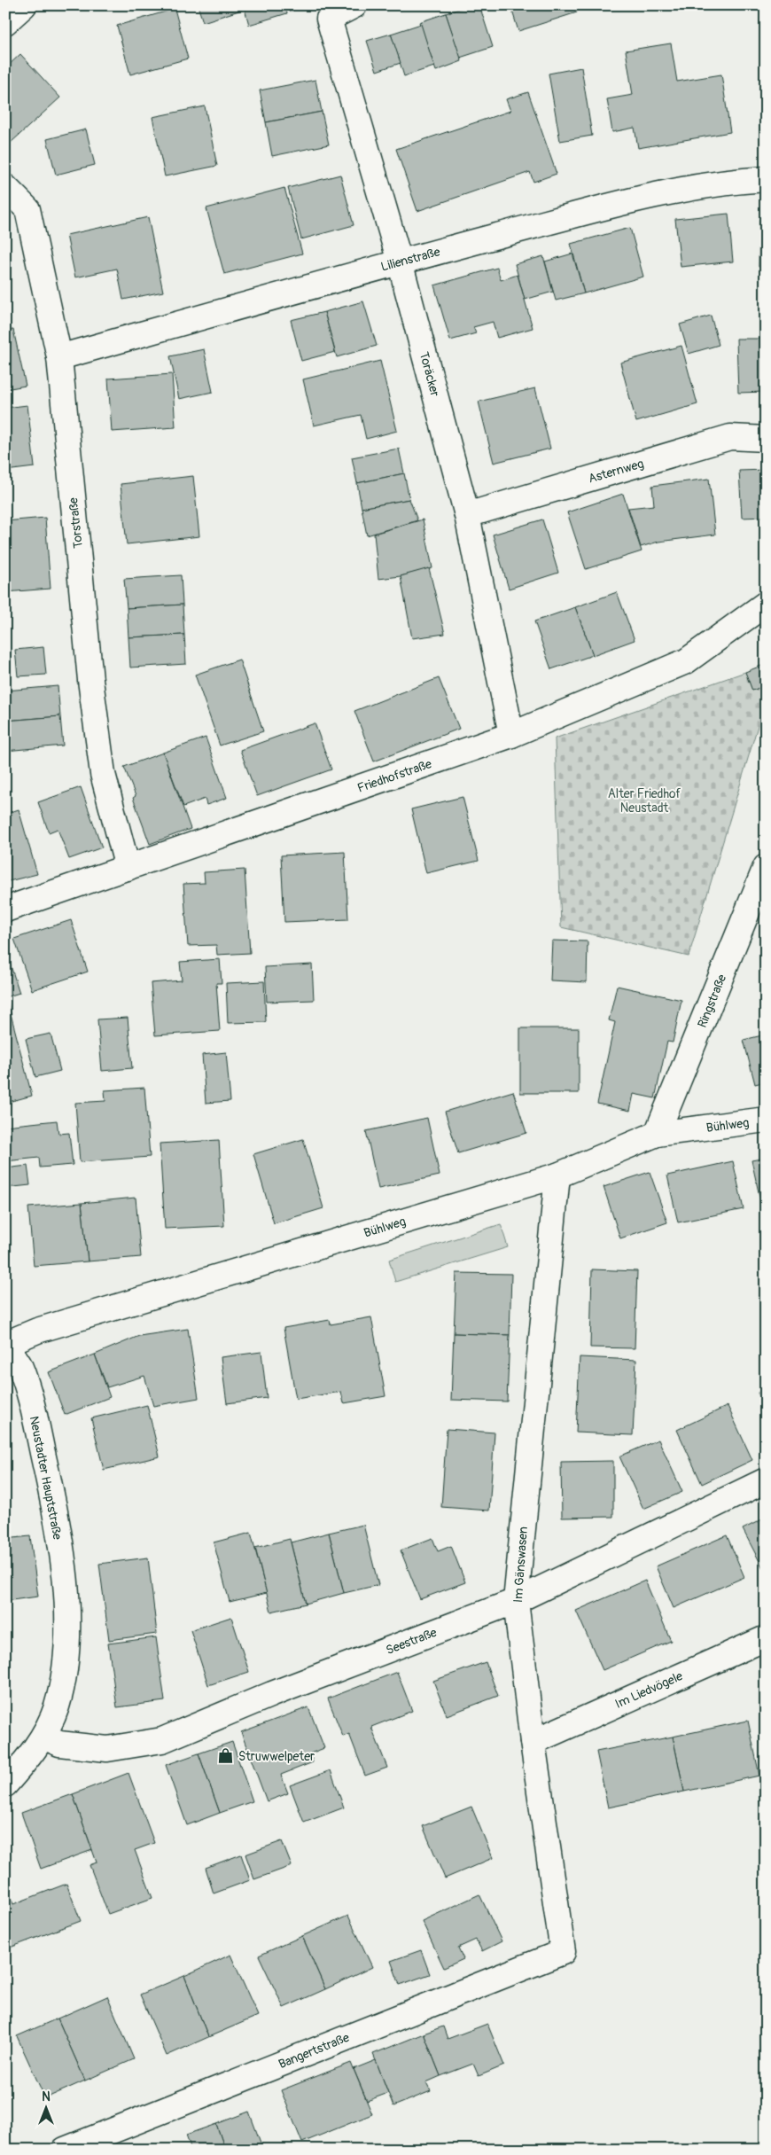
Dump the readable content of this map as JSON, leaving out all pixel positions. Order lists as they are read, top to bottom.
{
  "streets": {
    "street": [
      "Lilienstraße",
      "Toräcker",
      "Asternweg",
      "Torstraße",
      "Friedhofstraße",
      "Ringstraße",
      "Bühlweg",
      "Neustadter Hauptstraße",
      "Im Gänswasen",
      "Seestraße",
      "Im Liedvögele",
      "Bangertstraße"
    ]
  },
  "crossings": [
    ["Lilienstraße", "Toräcker"],
    ["Lilienstraße", "Torstraße"],
    ["Toräcker", "Asternweg"],
    ["Toräcker", "Friedhofstraße"],
    ["Torstraße", "Friedhofstraße"],
    ["Ringstraße", "Bühlweg"],
    ["Bühlweg", "Neustadter Hauptstraße"],
    ["Bühlweg", "Im Gänswasen"],
    ["Neustadter Hauptstraße", "Seestraße"],
    ["Im Gänswasen", "Seestraße"],
    ["Im Gänswasen", "Im Liedvögele"],
    ["Im Gänswasen", "Bangertstraße"]
  ],
  "parks": ["Alter Friedhof Neustadt"],
  "places": {
    "shop": ["Struwwelpeter"]
  },
  "north": "top"
}
